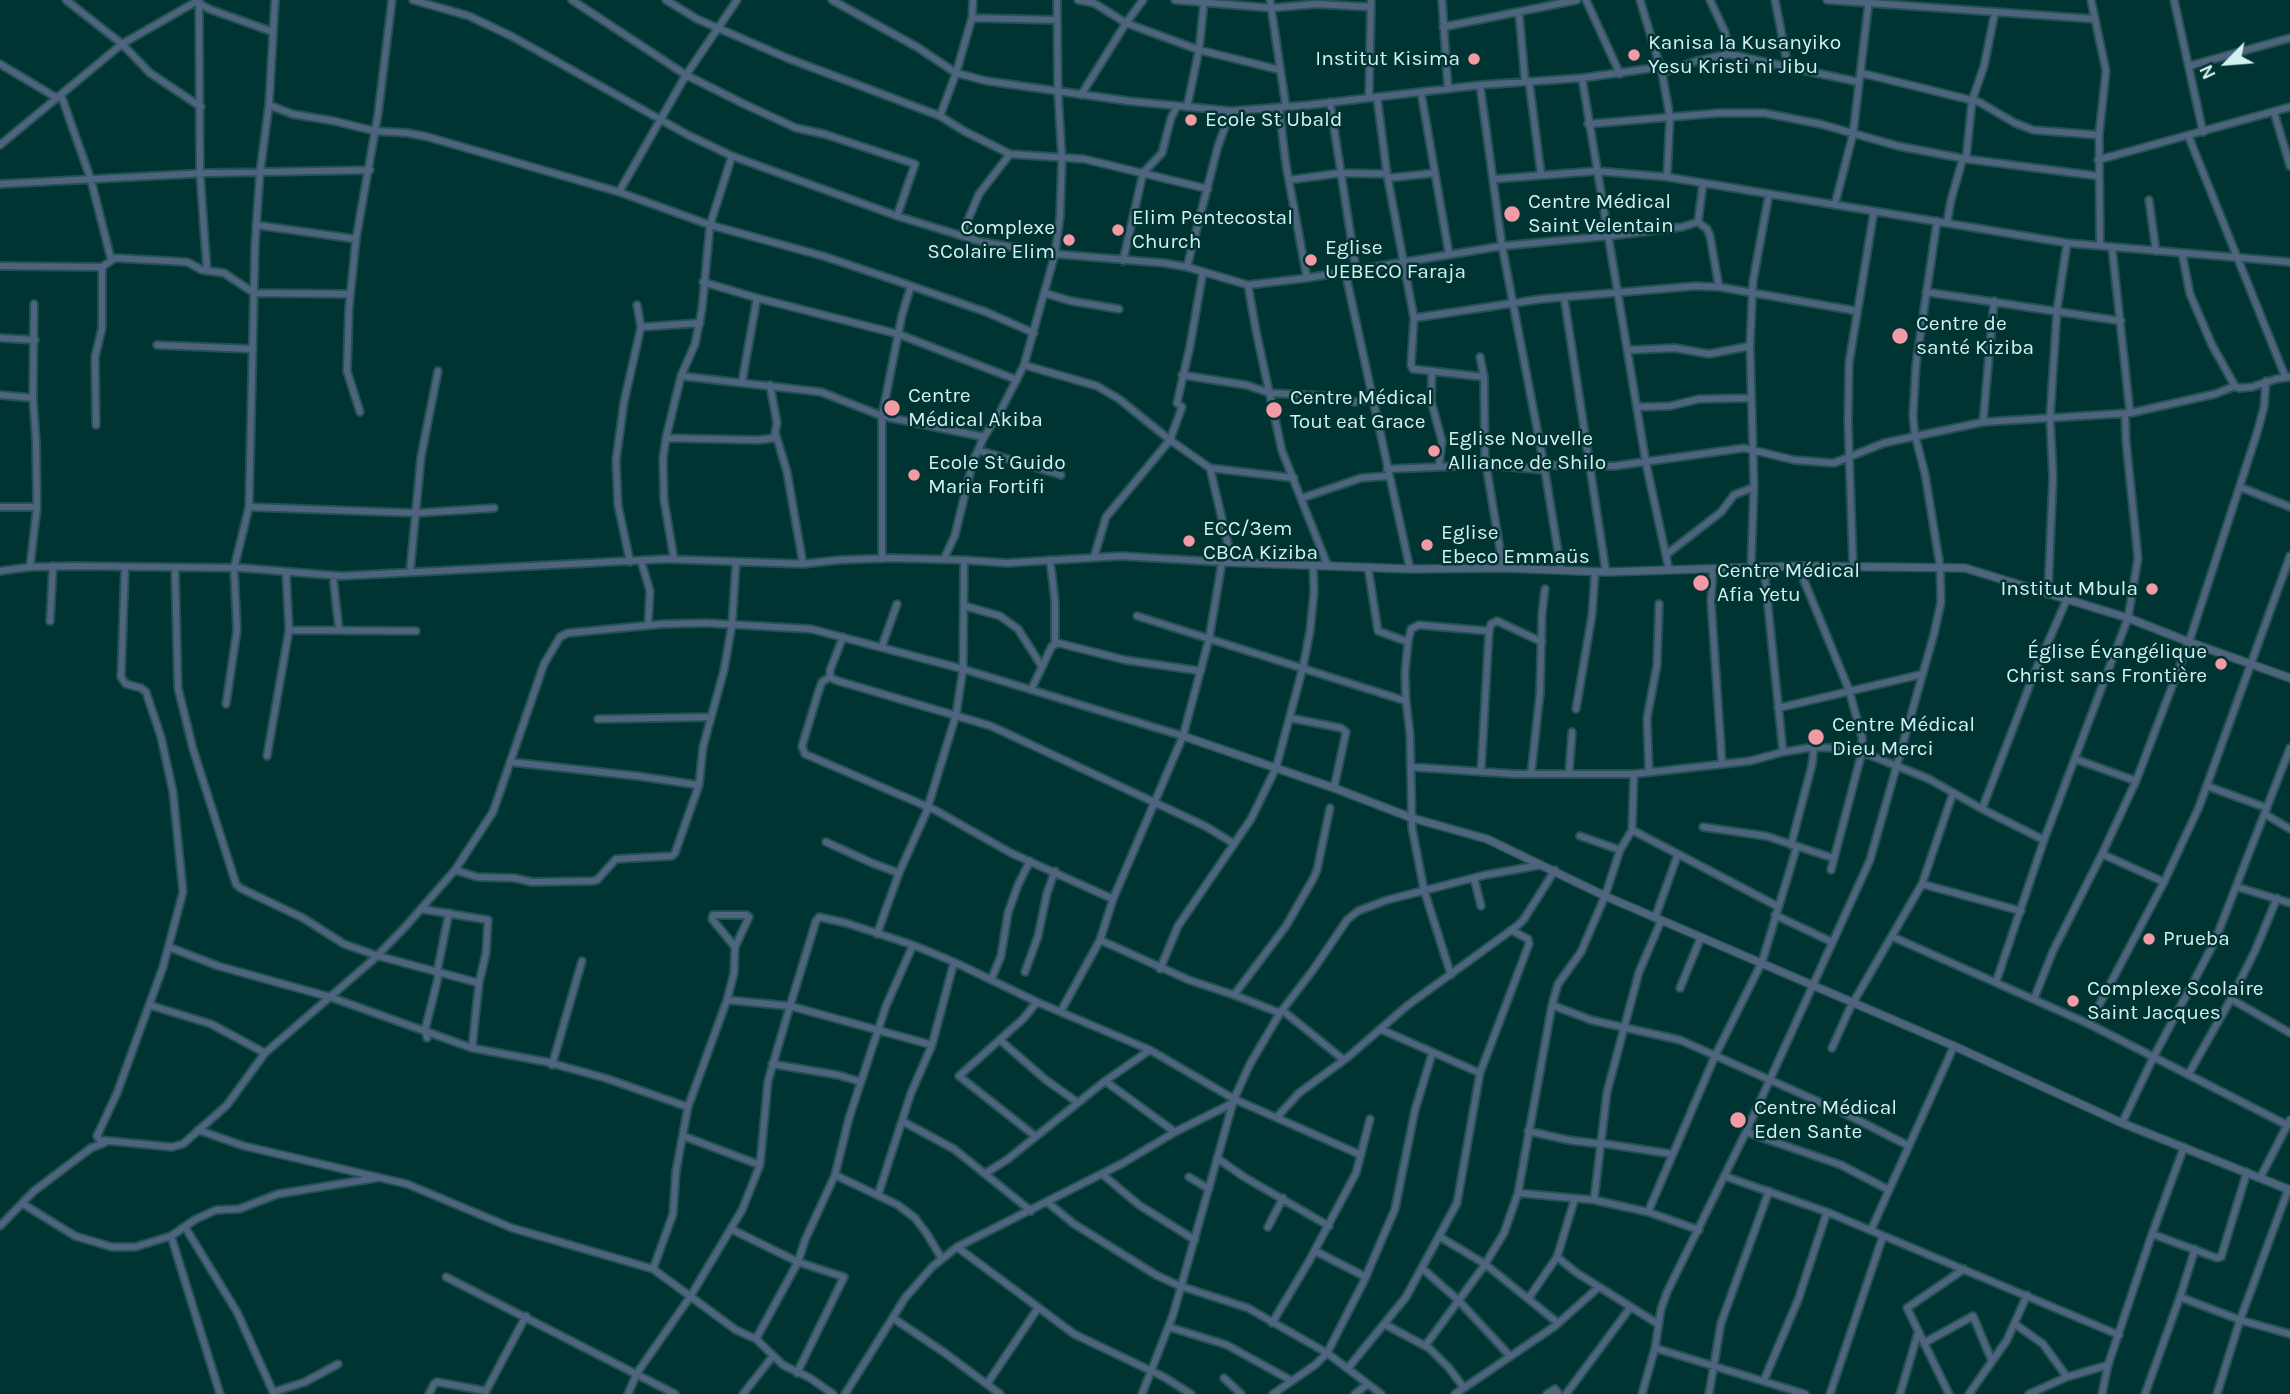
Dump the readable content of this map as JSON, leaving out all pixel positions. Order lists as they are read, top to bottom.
{
  "places": [
    "Kanisa la Kusanyiko Yesu Kristi ni Jibu",
    "Institut Kisima",
    "Ecole St Ubald",
    "Centre Médical Saint Velentain",
    "Elim Pentecostal Church",
    "Complexe SColaire Elim",
    "Eglise UEBECO Faraja",
    "Centre de santé Kiziba",
    "Centre Médical Akiba",
    "Centre Médical Tout eat Grace",
    "Eglise Nouvelle Alliance de Shilo",
    "Ecole St Guido Maria Fortifi",
    "ECC/3em CBCA Kiziba",
    "Eglise Ebeco Emmaüs",
    "Centre Médical Afia Yetu",
    "Institut Mbula",
    "Église Évangélique Christ sans Frontière",
    "Centre Médical Dieu Merci",
    "Prueba",
    "Complexe Scolaire Saint Jacques",
    "Centre Médical Eden Sante"
  ],
  "north": "bottom left"
}
